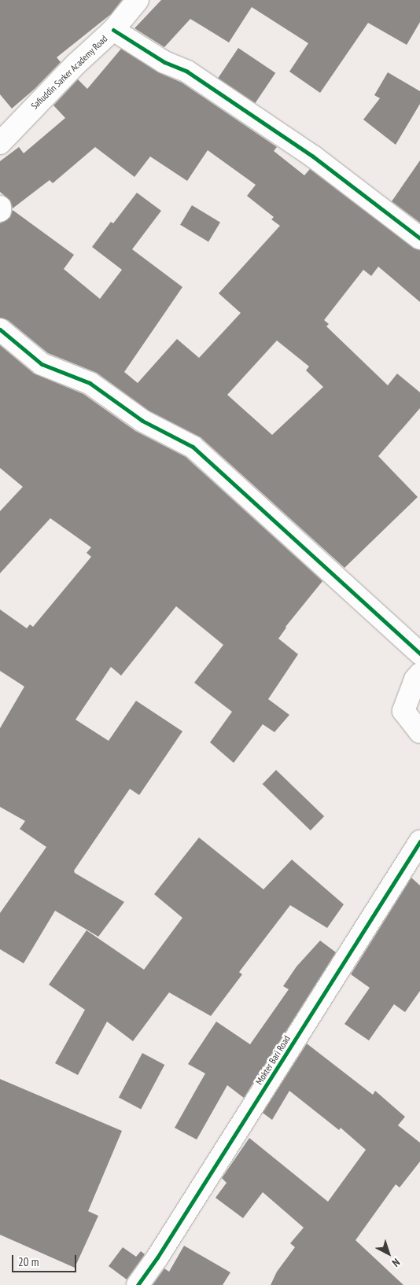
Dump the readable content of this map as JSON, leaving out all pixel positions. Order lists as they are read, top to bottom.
{
  "streets": {
    "street": ["Safiuddin Sarker Academy Road", "Mokter Bari Road"]
  },
  "scale_bar": "20 m",
  "north": "bottom right"
}
